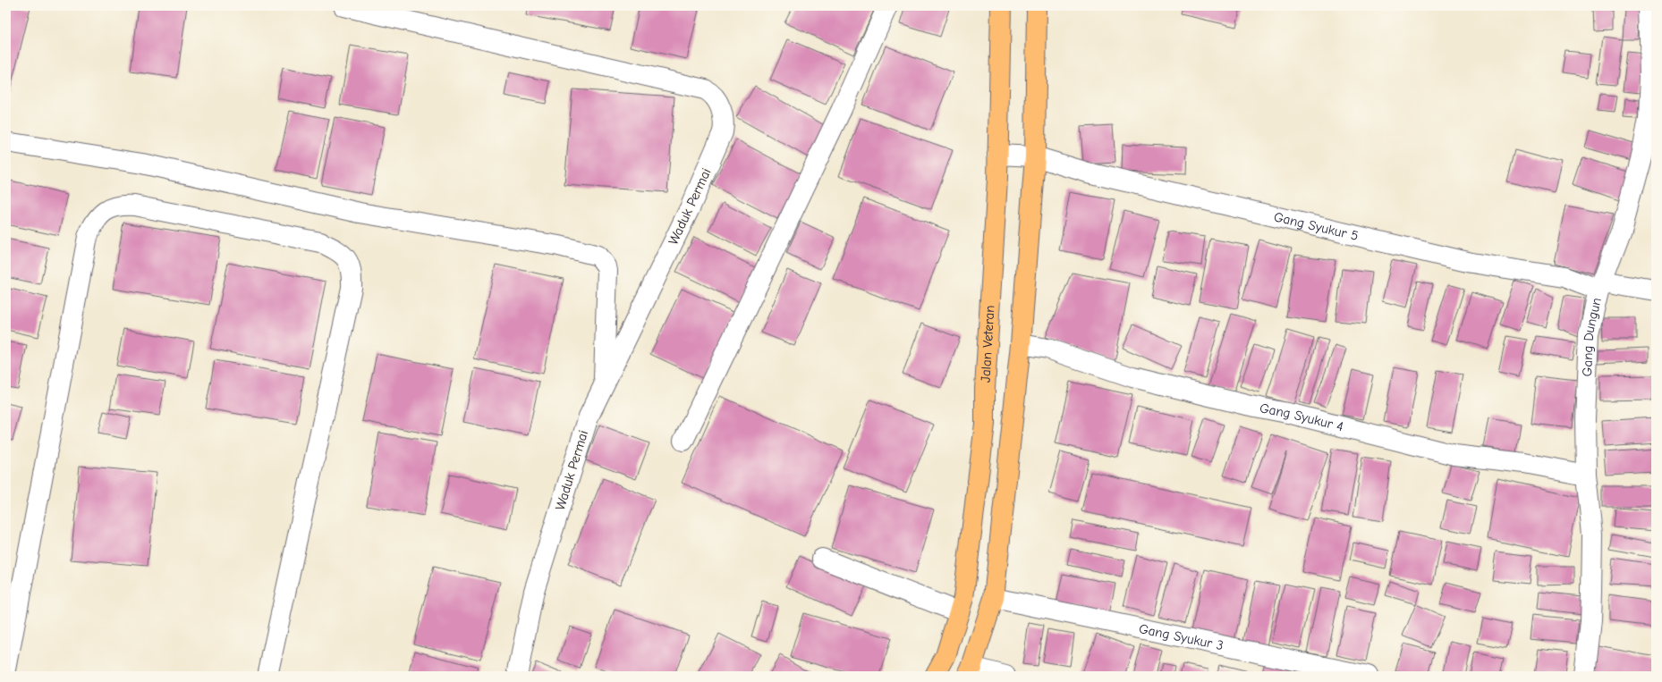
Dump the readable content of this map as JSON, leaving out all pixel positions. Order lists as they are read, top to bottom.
{
  "streets": {
    "highway": ["Jalan Veteran"],
    "street": [
      "Waduk Permai",
      "Gang Syukur 5",
      "Gang Dungun",
      "Gang Syukur 4",
      "Gang Syukur 3"
    ]
  },
  "crossings": [
    ["Gang Syukur 5", "Gang Dungun"],
    ["Gang Syukur 5", "Jalan Veteran"],
    ["Gang Dungun", "Gang Syukur 4"]
  ]
}
